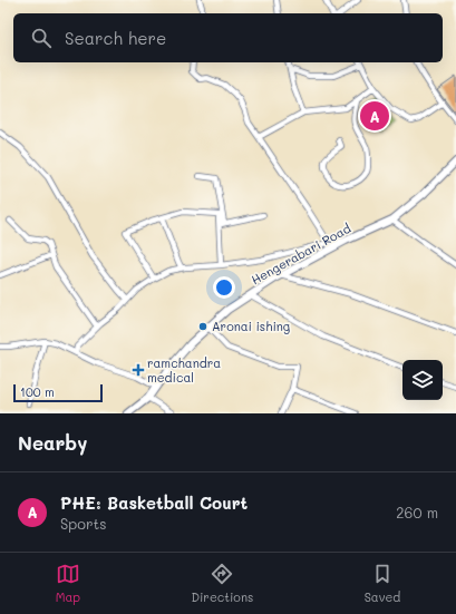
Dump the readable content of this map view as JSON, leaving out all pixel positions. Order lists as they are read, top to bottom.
{
  "streets": {
    "main road": ["Hengerabari Road"]
  },
  "places": {
    "other": ["Aronai ishing"],
    "health": ["ramchandra medical"]
  },
  "scale_bar": "100 m",
  "page": {
    "search": "Search here",
    "pins": "A",
    "scale": "100 m",
    "heading": "Nearby",
    "list": [
      {
        "mark": "A",
        "name": "PHE: Basketball Court",
        "note": "Sports",
        "value": "260 m"
      }
    ],
    "nav": ["Map", "Directions", "Saved"]
  }
}
